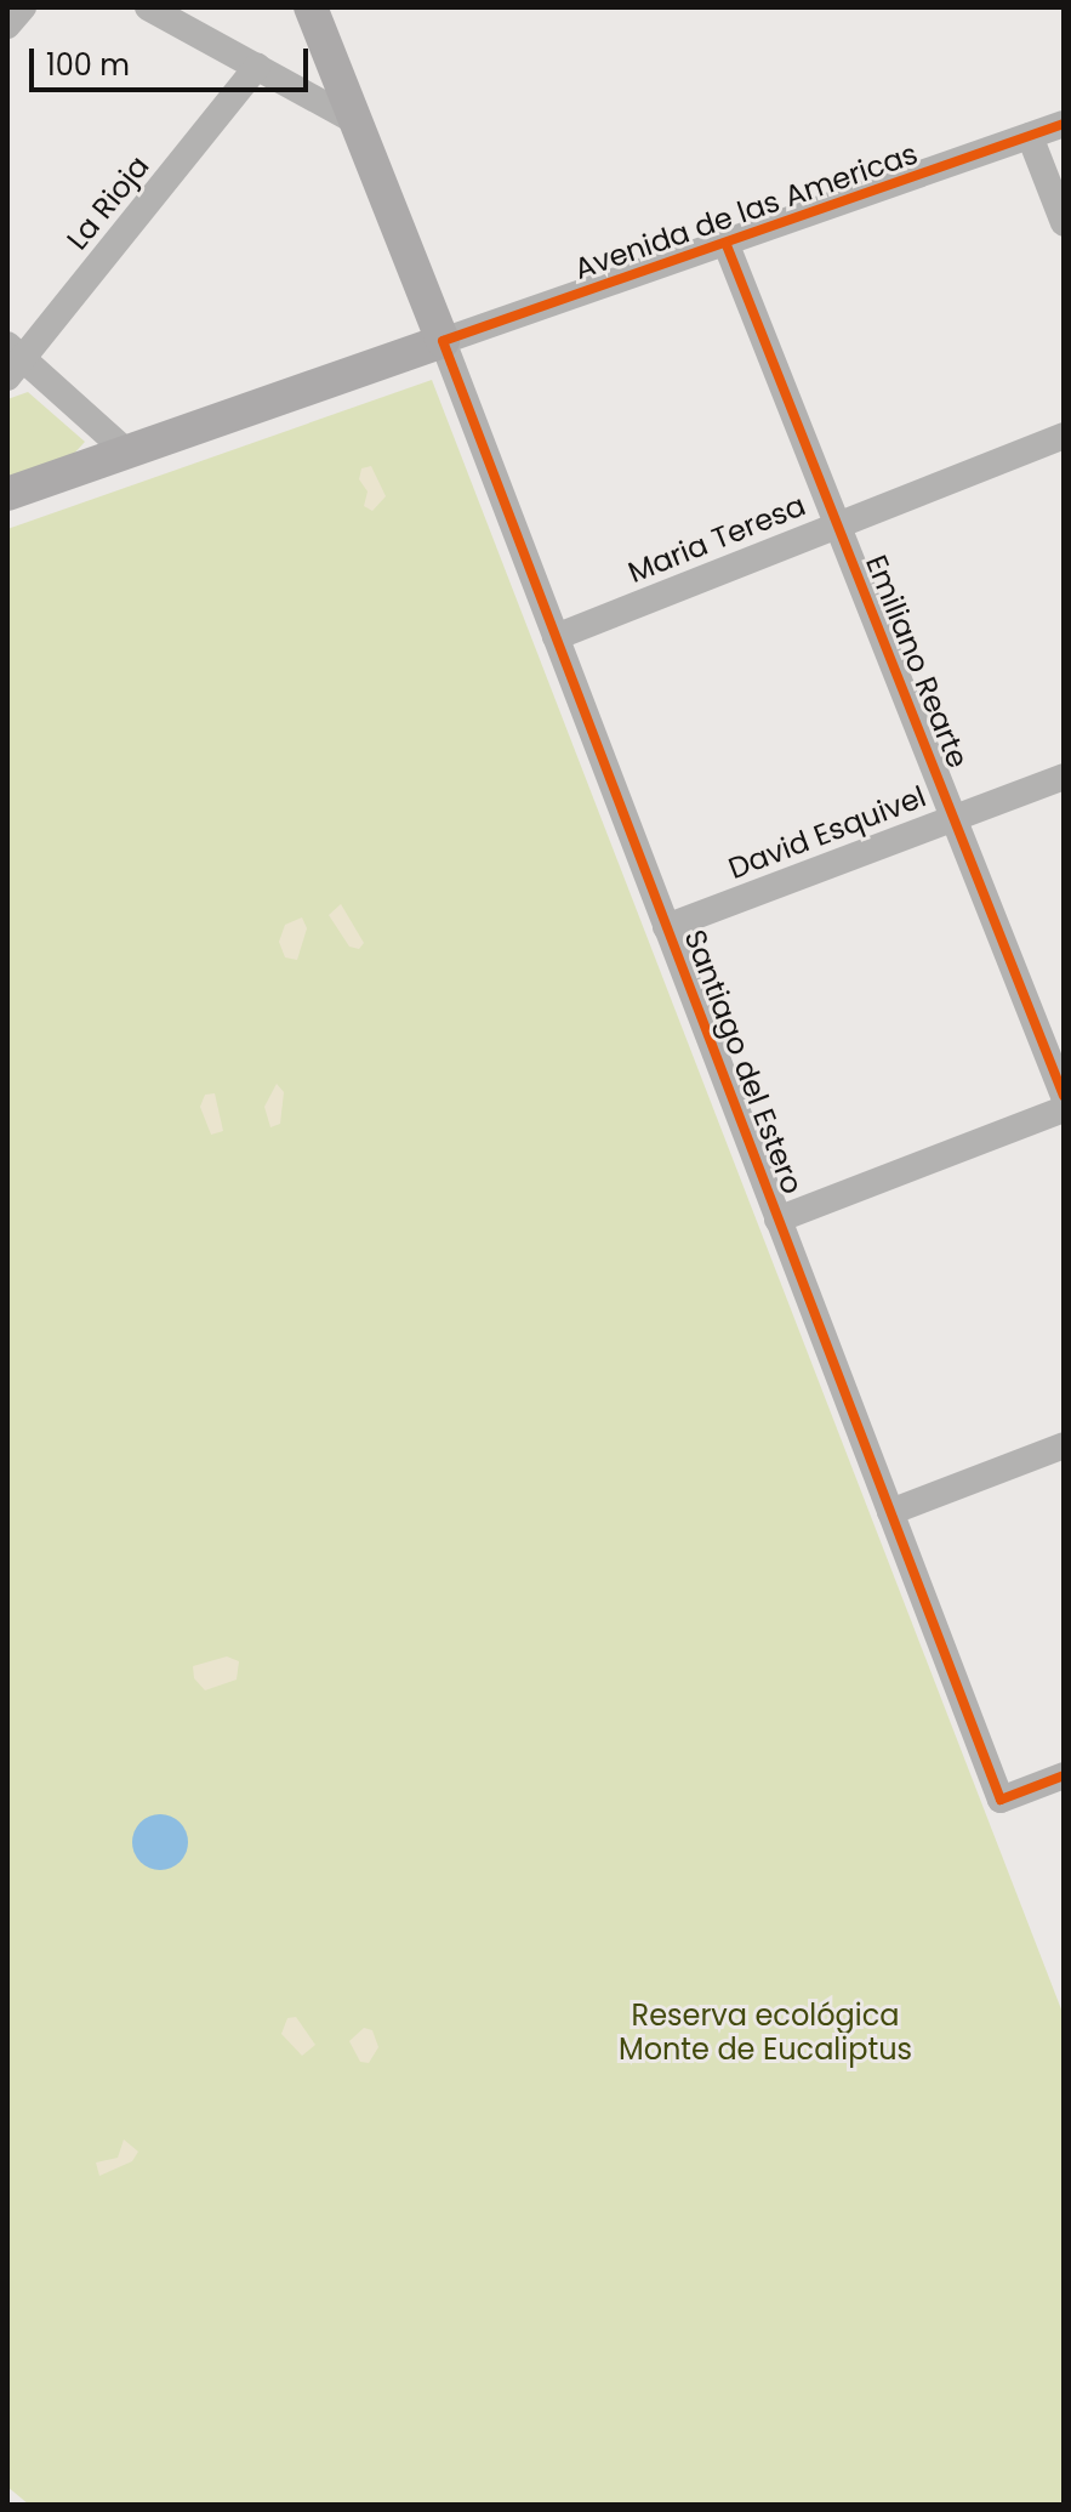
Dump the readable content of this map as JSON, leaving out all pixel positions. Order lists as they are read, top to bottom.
{
  "streets": {
    "main road": ["Avenida de las Americas", "Santiago del Estero"],
    "street": [
      "La Rioja",
      "Maria Teresa",
      "Emiliano Rearte",
      "David Esquivel"
    ]
  },
  "crossings": [
    ["Avenida de las Americas", "Emiliano Rearte"],
    ["Avenida de las Americas", "Santiago del Estero"],
    ["Maria Teresa", "Emiliano Rearte"],
    ["Maria Teresa", "Santiago del Estero"],
    ["Emiliano Rearte", "David Esquivel"],
    ["David Esquivel", "Santiago del Estero"]
  ],
  "parks": ["Reserva ecológica Monte de Eucaliptus"],
  "scale_bar": "100 m"
}
